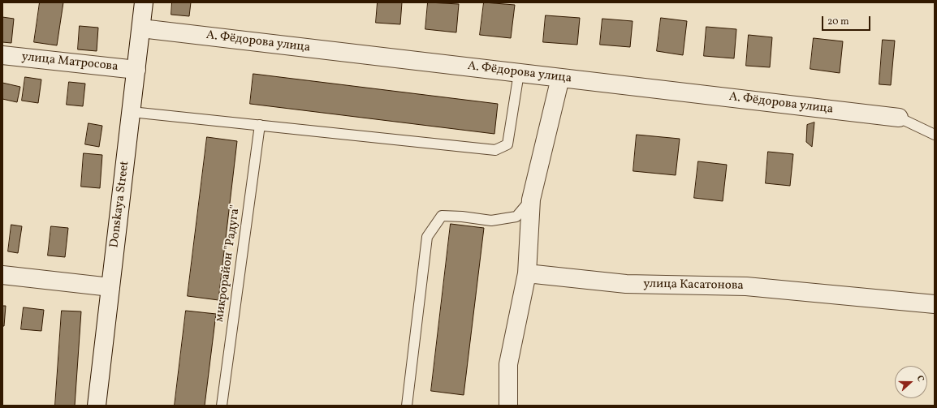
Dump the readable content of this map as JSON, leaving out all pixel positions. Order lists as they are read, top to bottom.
{
  "streets": {
    "street": [
      "А. Фёдорова улица",
      "улица Матросова",
      "Donskaya Street",
      "улица Касатонова"
    ],
    "lane": ["микрорайон \"Радуга\""]
  },
  "crossings": [
    ["А. Фёдорова улица", "Donskaya Street"],
    ["улица Матросова", "Donskaya Street"]
  ],
  "scale_bar": "20 m",
  "north": "right"
}
